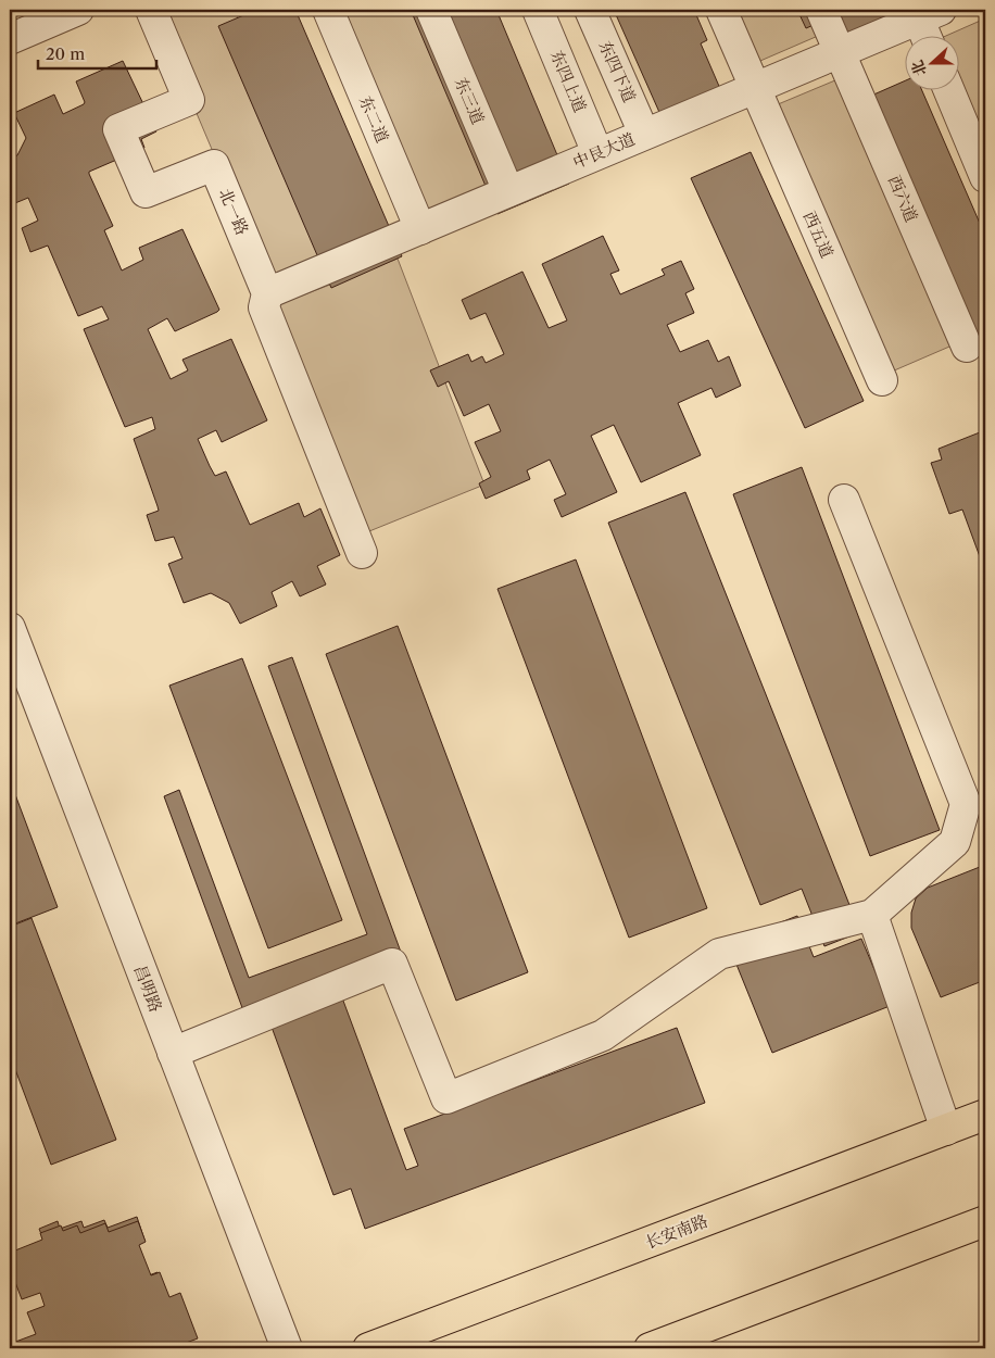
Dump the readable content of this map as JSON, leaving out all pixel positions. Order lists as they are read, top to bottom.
{
  "streets": {
    "main road": ["长安南路"],
    "street": [
      "东四下道",
      "东四上道",
      "东三道",
      "东二道",
      "中艮大道",
      "西六道",
      "北一路",
      "西五道",
      "昌明路"
    ]
  },
  "crossings": [
    ["东四下道", "中艮大道"],
    ["东四上道", "中艮大道"],
    ["东三道", "中艮大道"],
    ["东二道", "中艮大道"],
    ["中艮大道", "西六道"],
    ["中艮大道", "北一路"],
    ["中艮大道", "西五道"]
  ],
  "scale_bar": "20 m",
  "north": "left"
}
